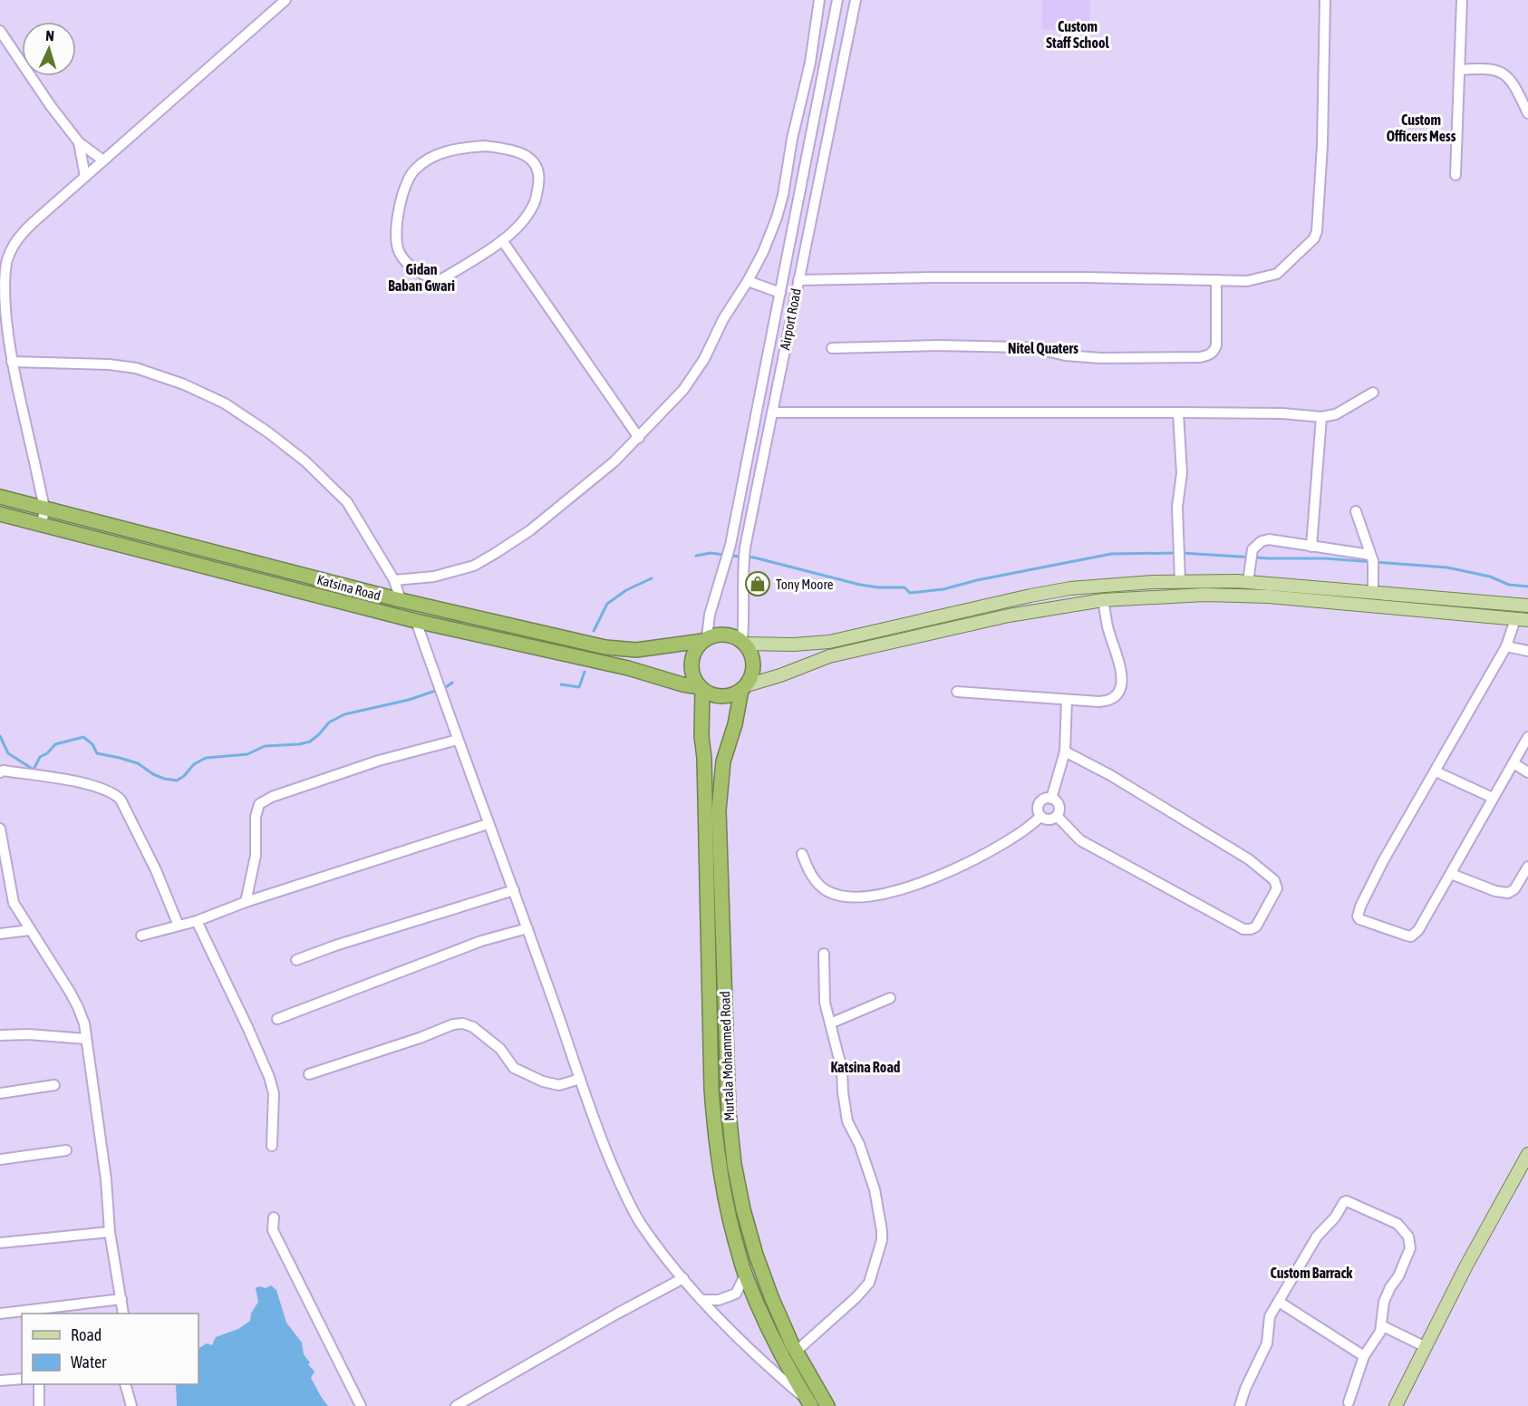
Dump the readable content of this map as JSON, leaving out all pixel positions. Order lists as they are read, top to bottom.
{
  "streets": {
    "highway": ["Katsina Road", "Murtala Mohammed Road"],
    "street": ["Airport Road"]
  },
  "crossings": [
    ["Airport Road", "Katsina Road"],
    ["Airport Road", "Murtala Mohammed Road"],
    ["Katsina Road", "Murtala Mohammed Road"]
  ],
  "districts": [
    "Custom Staff School",
    "Custom Officers Mess",
    "Gidan Baban Gwari",
    "Nitel Quaters",
    "Katsina Road",
    "Custom Barrack"
  ],
  "places": {
    "shop": ["Tony Moore"]
  },
  "legend": ["Road", "Water"],
  "north": "top"
}
